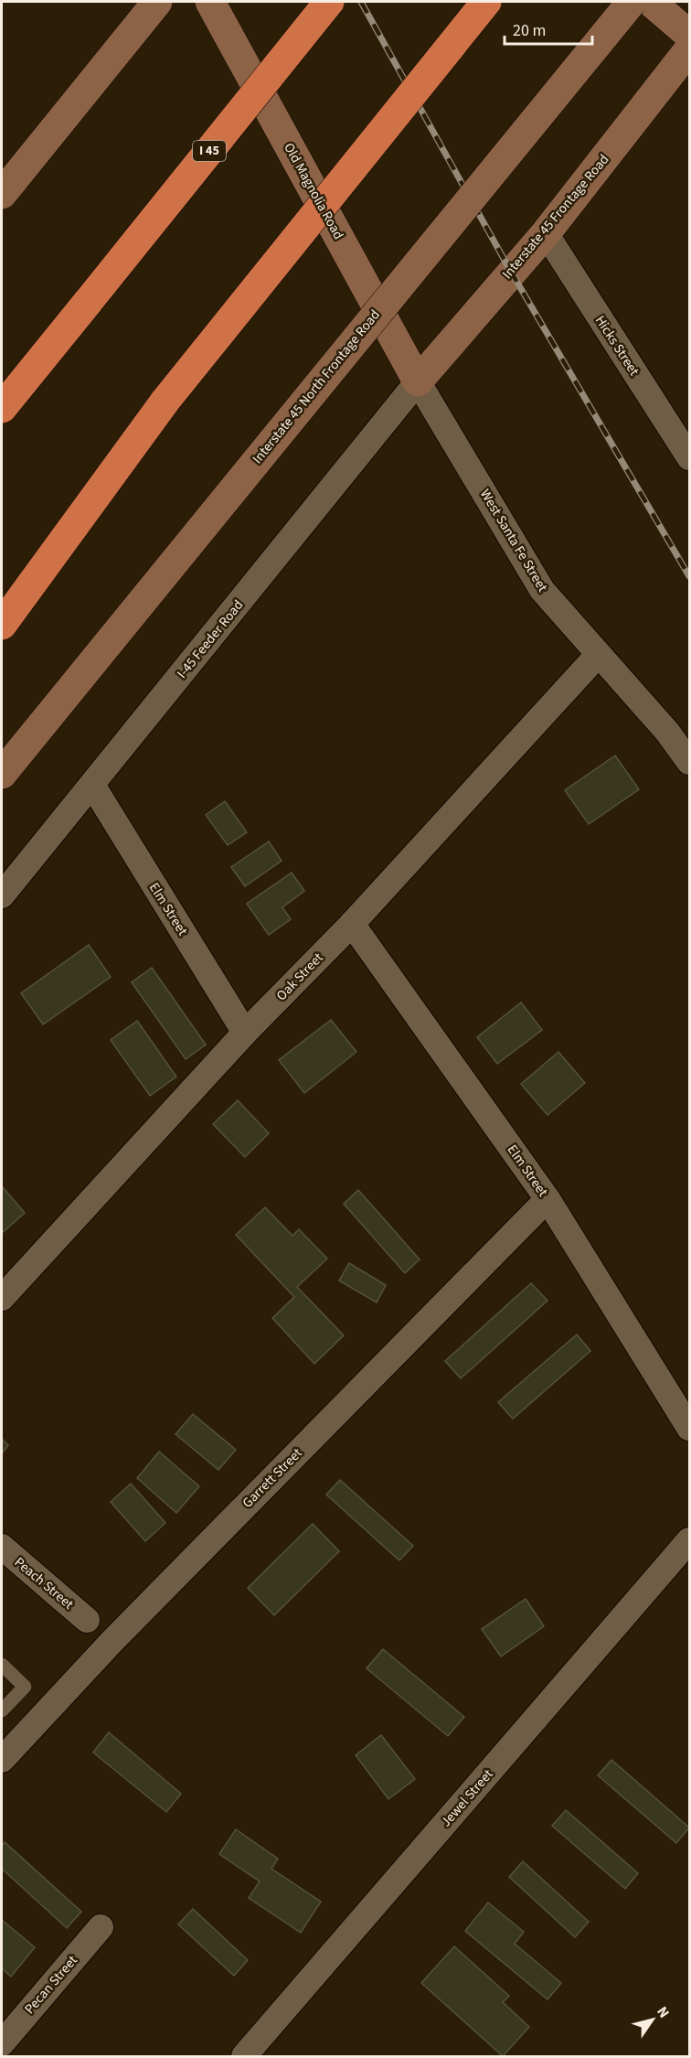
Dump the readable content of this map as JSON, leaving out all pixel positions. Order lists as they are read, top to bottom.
{
  "streets": {
    "highway": ["I 45"],
    "main road": ["Old Magnolia Road", "Interstate 45 Frontage Road", "Interstate 45 North Frontage Road"],
    "street": [
      "Hicks Street",
      "West Santa Fe Street",
      "I-45 Feeder Road",
      "Elm Street",
      "Oak Street",
      "Garrett Street",
      "Peach Street",
      "Jewel Street",
      "Pecan Street"
    ]
  },
  "crossings": [
    ["Old Magnolia Road", "Interstate 45 Frontage Road"],
    ["Old Magnolia Road", "West Santa Fe Street"],
    ["Old Magnolia Road", "I-45 Feeder Road"],
    ["Interstate 45 Frontage Road", "Hicks Street"],
    ["Interstate 45 Frontage Road", "West Santa Fe Street"],
    ["Interstate 45 Frontage Road", "I-45 Feeder Road"],
    ["West Santa Fe Street", "I-45 Feeder Road"],
    ["West Santa Fe Street", "Oak Street"],
    ["I-45 Feeder Road", "Elm Street"],
    ["Elm Street", "Oak Street"],
    ["Elm Street", "Garrett Street"]
  ],
  "scale_bar": "20 m",
  "north": "top right"
}
